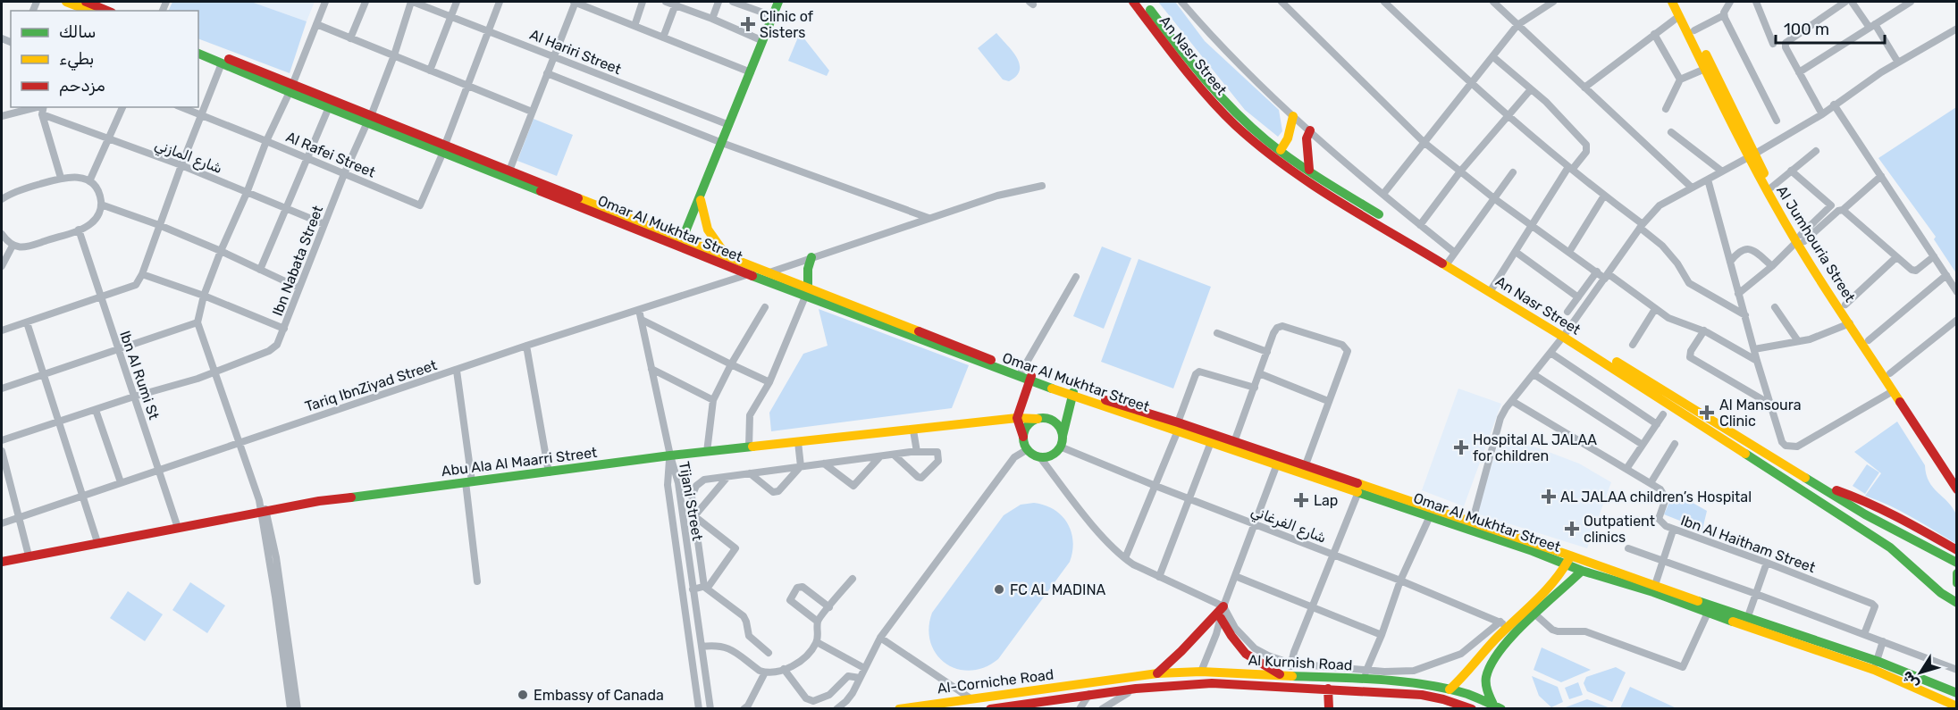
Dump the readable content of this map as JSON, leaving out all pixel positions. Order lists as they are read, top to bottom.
{
  "streets": {
    "main road": [
      "An Nasr Street",
      "Omar Al Mukhtar Street",
      "Al Jumhouria Street",
      "Abu Ala Al Maarri Street",
      "Al Kurnish Road",
      "Al-Corniche Road"
    ],
    "street": [
      "Al Hariri Street",
      "Al Rafei Street",
      "شارع المازني",
      "Ibn Nabata Street",
      "Ibn Al Rumi St",
      "Tariq IbnZiyad Street",
      "Tijani Street",
      "شارع الفرغاني",
      "Ibn Al Haitham Street"
    ]
  },
  "crossings": [
    ["Al Hariri Street", "Ibn Nabata Street"],
    ["Al Rafei Street", "Omar Al Mukhtar Street"],
    ["Al Rafei Street", "Ibn Nabata Street"],
    ["شارع المازني", "Ibn Nabata Street"],
    ["Omar Al Mukhtar Street", "Ibn Nabata Street"],
    ["Omar Al Mukhtar Street", "Tariq IbnZiyad Street"],
    ["Ibn Nabata Street", "Ibn Al Rumi St"],
    ["Ibn Al Rumi St", "Tariq IbnZiyad Street"],
    ["Ibn Al Rumi St", "Abu Ala Al Maarri Street"],
    ["Abu Ala Al Maarri Street", "Tijani Street"],
    ["Abu Ala Al Maarri Street", "شارع الفرغاني"],
    ["Al Kurnish Road", "Al-Corniche Road"]
  ],
  "places": {
    "health": [
      "Clinic of Sisters",
      "Al Mansoura Clinic",
      "Hospital AL JALAA for children",
      "AL JALAA children’s Hospital",
      "Lap",
      "Outpatient clinics"
    ],
    "other": ["FC AL MADINA", "Embassy of Canada"]
  },
  "legend": ["سالك", "بطيء", "مزدحم"],
  "scale_bar": "100 m",
  "north": "bottom left"
}
